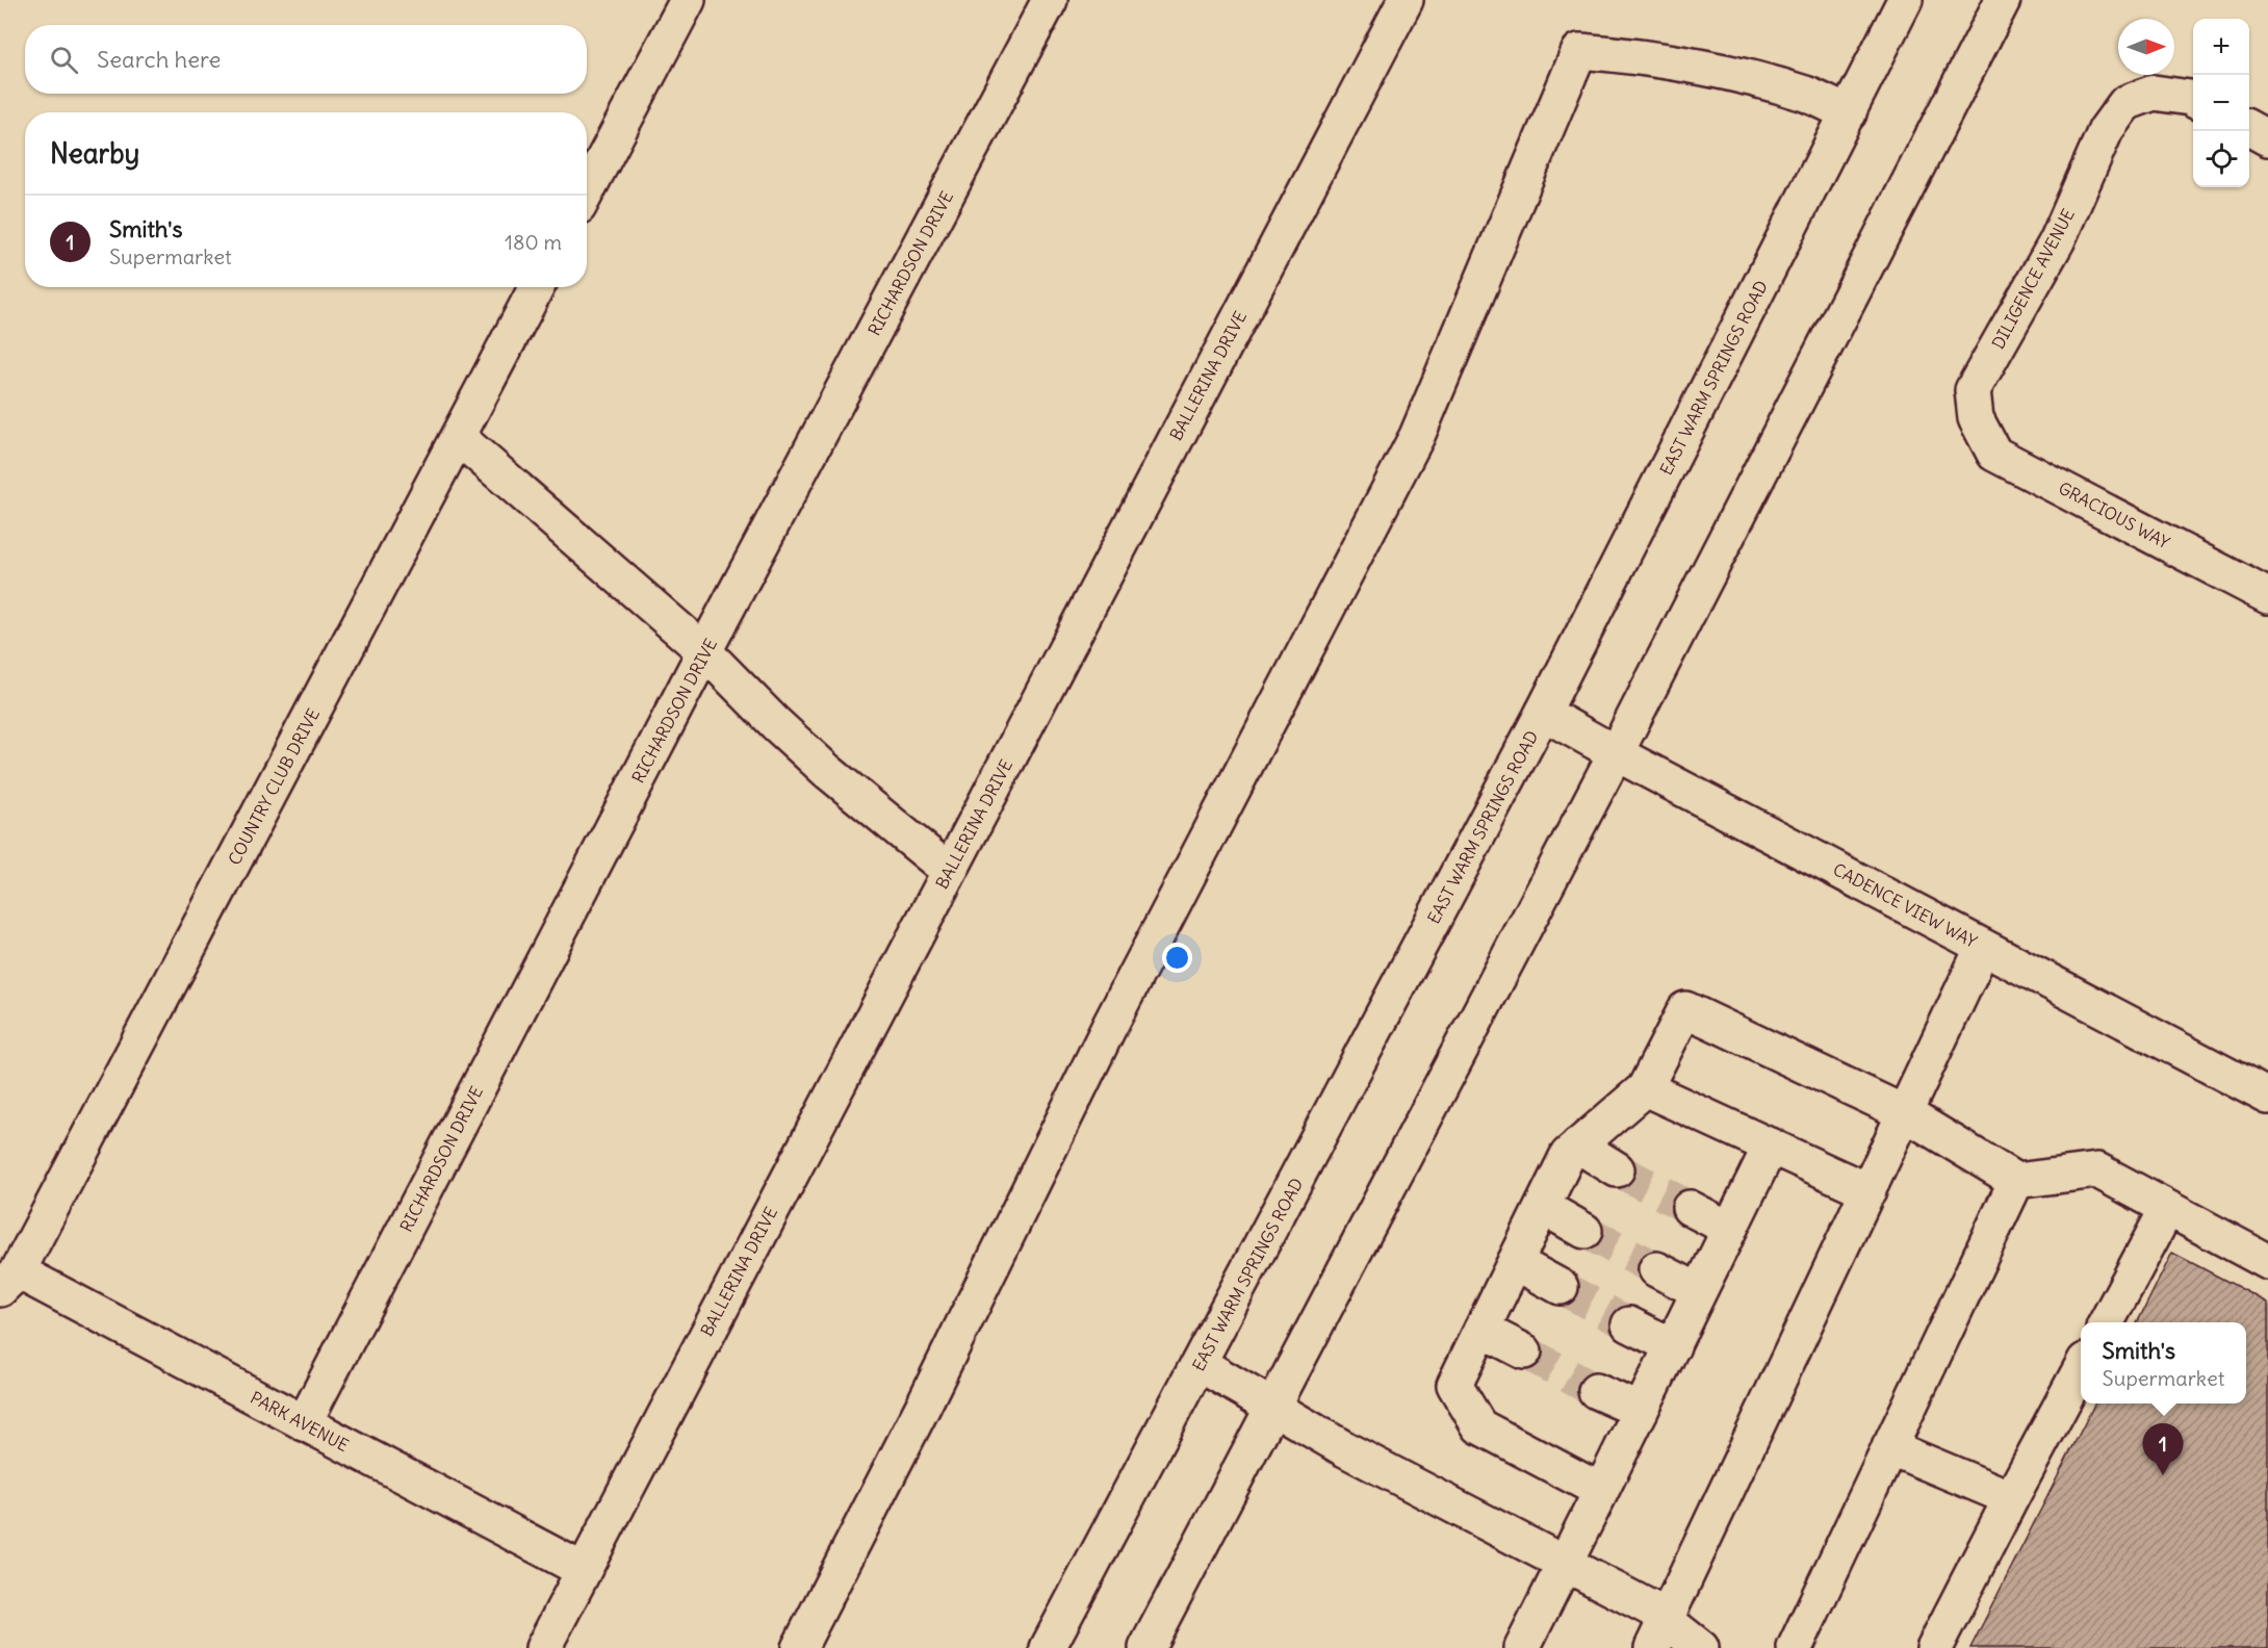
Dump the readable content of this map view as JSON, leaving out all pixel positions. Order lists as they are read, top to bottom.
{
  "streets": {
    "street": [
      "RICHARDSON DRIVE",
      "DILIGENCE AVENUE",
      "BALLERINA DRIVE",
      "EAST WARM SPRINGS ROAD",
      "GRACIOUS WAY",
      "COUNTRY CLUB DRIVE",
      "CADENCE VIEW WAY",
      "PARK AVENUE"
    ]
  },
  "crossings": [
    ["RICHARDSON DRIVE", "PARK AVENUE"],
    ["DILIGENCE AVENUE", "GRACIOUS WAY"],
    ["BALLERINA DRIVE", "PARK AVENUE"],
    ["EAST WARM SPRINGS ROAD", "CADENCE VIEW WAY"],
    ["COUNTRY CLUB DRIVE", "PARK AVENUE"]
  ],
  "north": "right",
  "page": {
    "map_buttons": ["+", "−"],
    "search": "Search here",
    "heading": "Nearby",
    "list": [
      {
        "mark": "1",
        "name": "Smith's",
        "note": "Supermarket",
        "value": "180 m"
      }
    ],
    "popup": ["Smith's", "Supermarket"],
    "pins": "1"
  }
}
